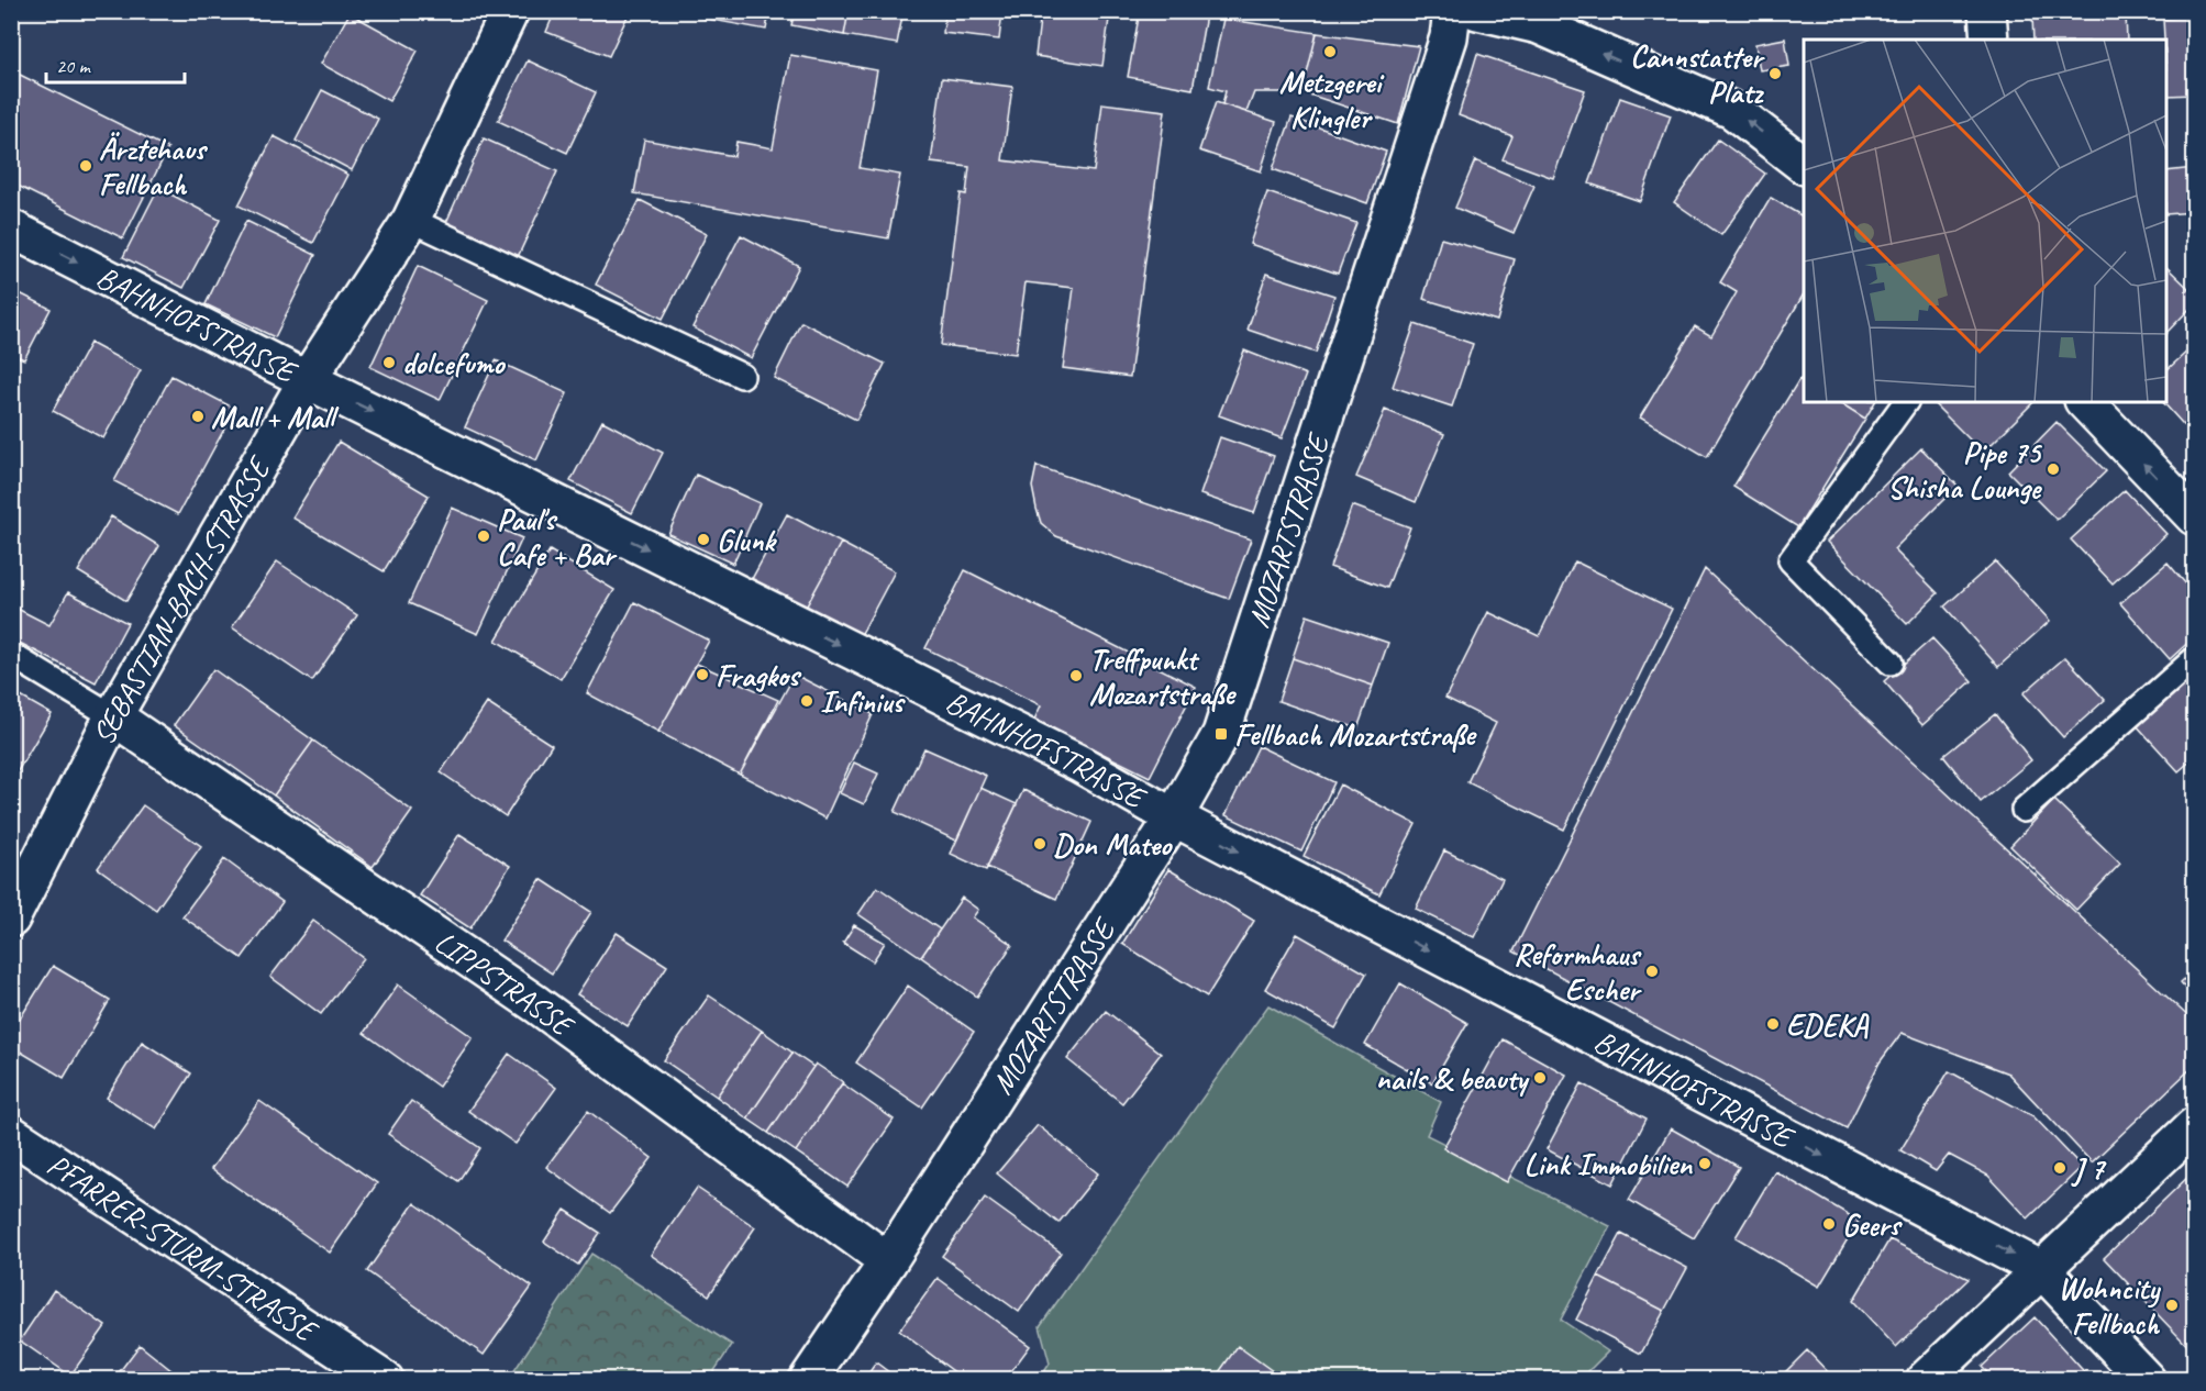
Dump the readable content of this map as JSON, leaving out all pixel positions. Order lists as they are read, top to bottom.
{
  "streets": {
    "street": [
      "BAHNHOFSTRASSE",
      "MOZARTSTRASSE",
      "SEBASTIAN-BACH-STRASSE",
      "LIPPSTRASSE",
      "PFARRER-STURM-STRASSE"
    ]
  },
  "crossings": [
    ["BAHNHOFSTRASSE", "MOZARTSTRASSE"],
    ["BAHNHOFSTRASSE", "SEBASTIAN-BACH-STRASSE"],
    ["MOZARTSTRASSE", "LIPPSTRASSE"],
    ["SEBASTIAN-BACH-STRASSE", "LIPPSTRASSE"]
  ],
  "one_way": ["BAHNHOFSTRASSE"],
  "places": {
    "other": [
      "Metzgerei Klingler",
      "Cannstatter Platz",
      "Ärztehaus Fellbach",
      "dolcefumo",
      "Mall + Mall",
      "Pipe 75 Shisha Lounge",
      "Paul's Cafe + Bar",
      "Glunk",
      "Fragkos",
      "Treffpunkt Mozartstraße",
      "Infinius",
      "Don Mateo",
      "Reformhaus Escher",
      "EDEKA",
      "nails & beauty",
      "Link Immobilien",
      "J 7",
      "Geers",
      "Wohncity Fellbach"
    ],
    "transit": ["Fellbach Mozartstraße"]
  },
  "scale_bar": "20 m"
}
